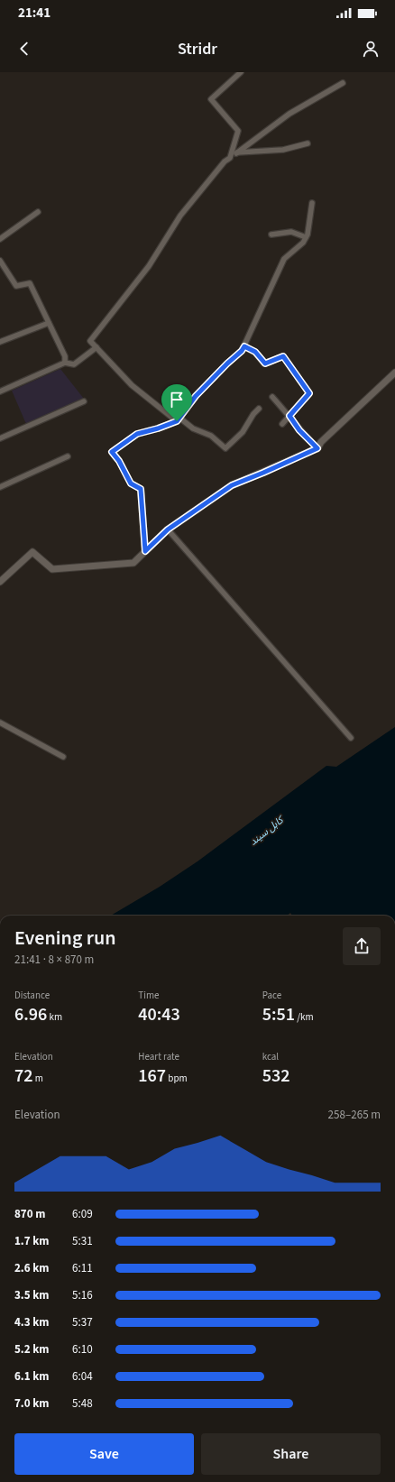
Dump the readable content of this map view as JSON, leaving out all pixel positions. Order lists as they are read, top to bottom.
{
  "water": ["کابل سيند"],
  "page": {
    "status": "21:41",
    "header": "Stridr",
    "heading": ["Evening run", "21:41 · 8 × 870 m"],
    "stats": [
      ["Distance", "6.96 km"],
      ["Time", "40:43"],
      ["Pace", "5:51 /km"],
      ["Elevation", "72 m"],
      ["Heart rate", "167 bpm"],
      ["kcal", "532"]
    ],
    "chart": ["Elevation", "258–265 m"],
    "list": [
      {
        "name": "870 m",
        "note": "6:09"
      },
      {
        "name": "1.7 km",
        "note": "5:31"
      },
      {
        "name": "2.6 km",
        "note": "6:11"
      },
      {
        "name": "3.5 km",
        "note": "5:16"
      },
      {
        "name": "4.3 km",
        "note": "5:37"
      },
      {
        "name": "5.2 km",
        "note": "6:10"
      },
      {
        "name": "6.1 km",
        "note": "6:04"
      },
      {
        "name": "7.0 km",
        "note": "5:48"
      }
    ],
    "buttons": ["Save", "Share"]
  }
}
